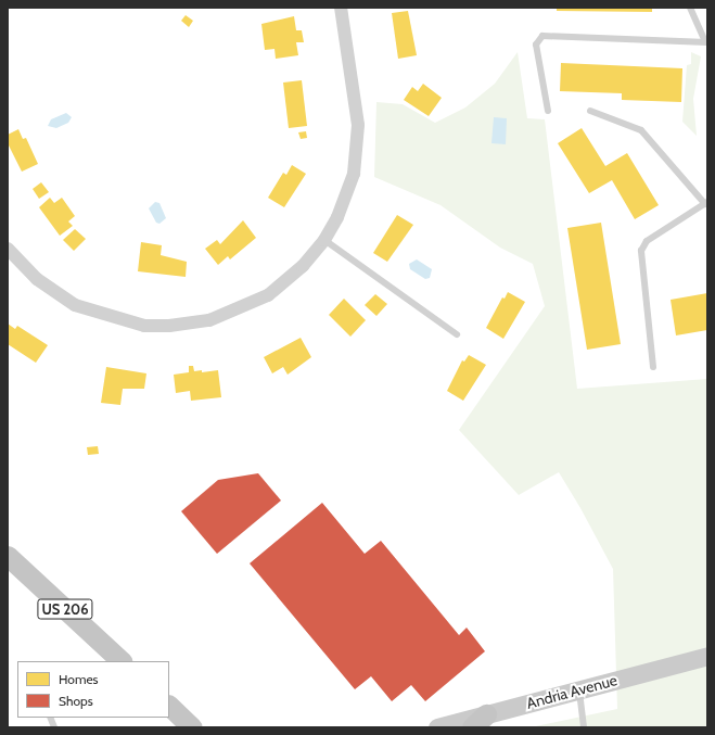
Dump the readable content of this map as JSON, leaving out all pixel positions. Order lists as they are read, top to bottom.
{
  "streets": {
    "main road": ["US 206"],
    "street": ["Andria Avenue"]
  },
  "legend": ["Homes", "Shops"]
}
